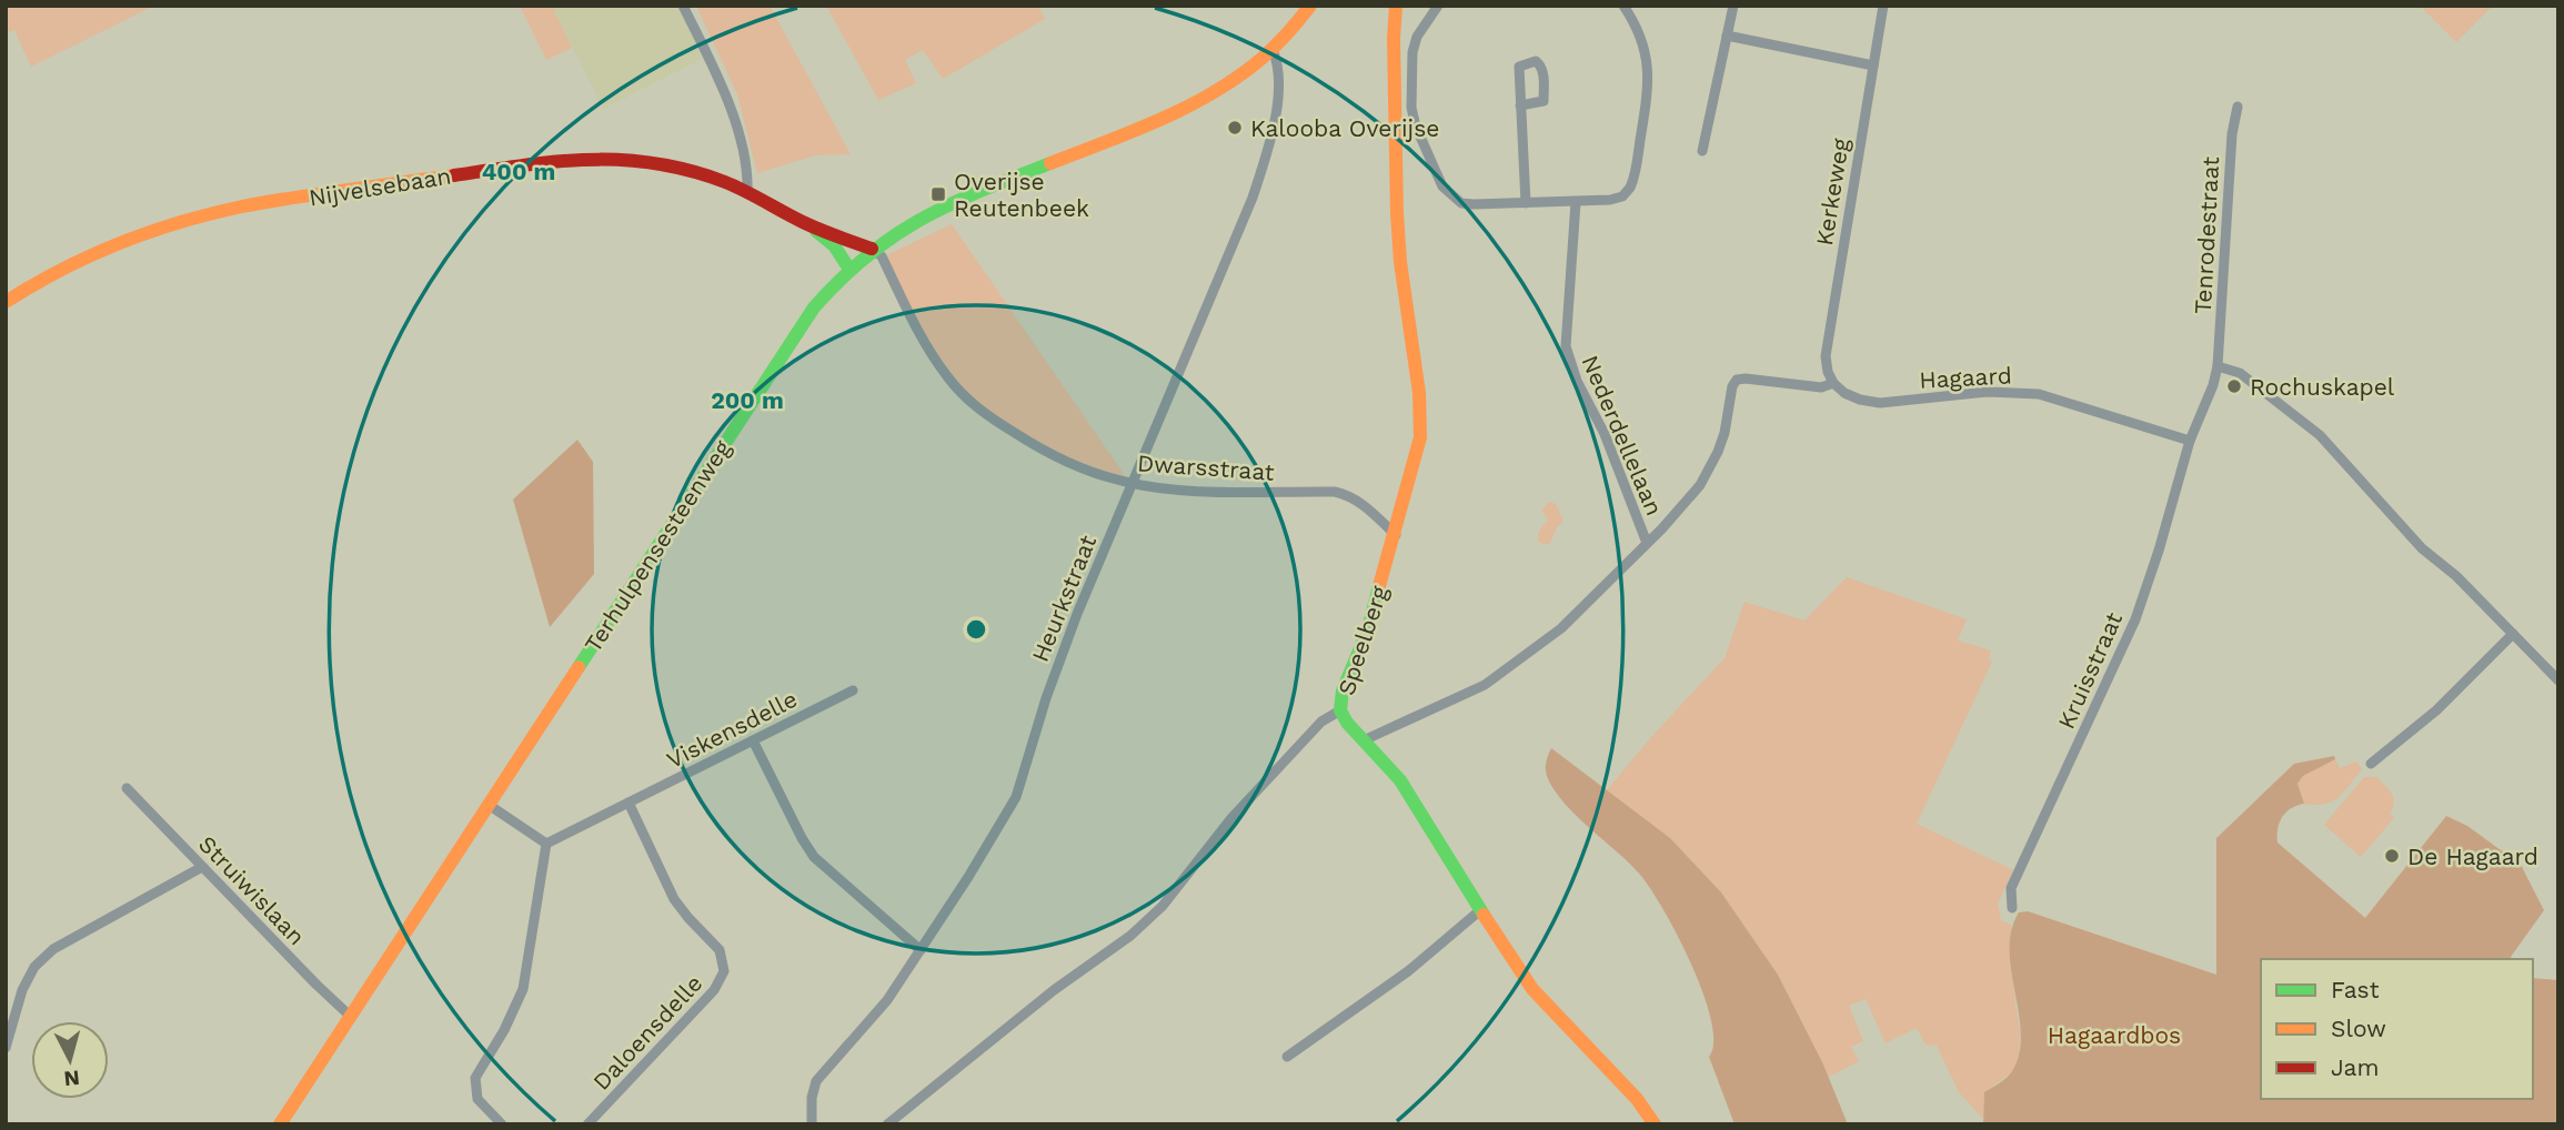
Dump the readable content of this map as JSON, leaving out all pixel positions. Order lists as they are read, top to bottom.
{
  "streets": {
    "main road": ["Nijvelsebaan", "Terhulpensesteenweg", "Speelberg"],
    "street": [
      "Kerkeweg",
      "Tenrodestraat",
      "Hagaard",
      "Nederdellelaan",
      "Dwarsstraat",
      "Heurkstraat",
      "Kruisstraat",
      "Viskensdelle",
      "Struiwislaan",
      "Daloensdelle"
    ]
  },
  "crossings": [
    ["Nijvelsebaan", "Dwarsstraat"],
    ["Nijvelsebaan", "Terhulpensesteenweg"],
    ["Kerkeweg", "Hagaard"],
    ["Hagaard", "Kruisstraat"],
    ["Dwarsstraat", "Terhulpensesteenweg"],
    ["Dwarsstraat", "Heurkstraat"],
    ["Dwarsstraat", "Speelberg"],
    ["Terhulpensesteenweg", "Heurkstraat"],
    ["Terhulpensesteenweg", "Struiwislaan"],
    ["Viskensdelle", "Daloensdelle"]
  ],
  "parks": ["Hagaardbos"],
  "places": {
    "other": ["Kalooba Overijse", "Rochuskapel", "De Hagaard"],
    "transit": ["Overijse Reutenbeek"]
  },
  "legend": ["Fast", "Slow", "Jam"],
  "north": "bottom",
  "rings": ["400 m", "200 m"]
}
